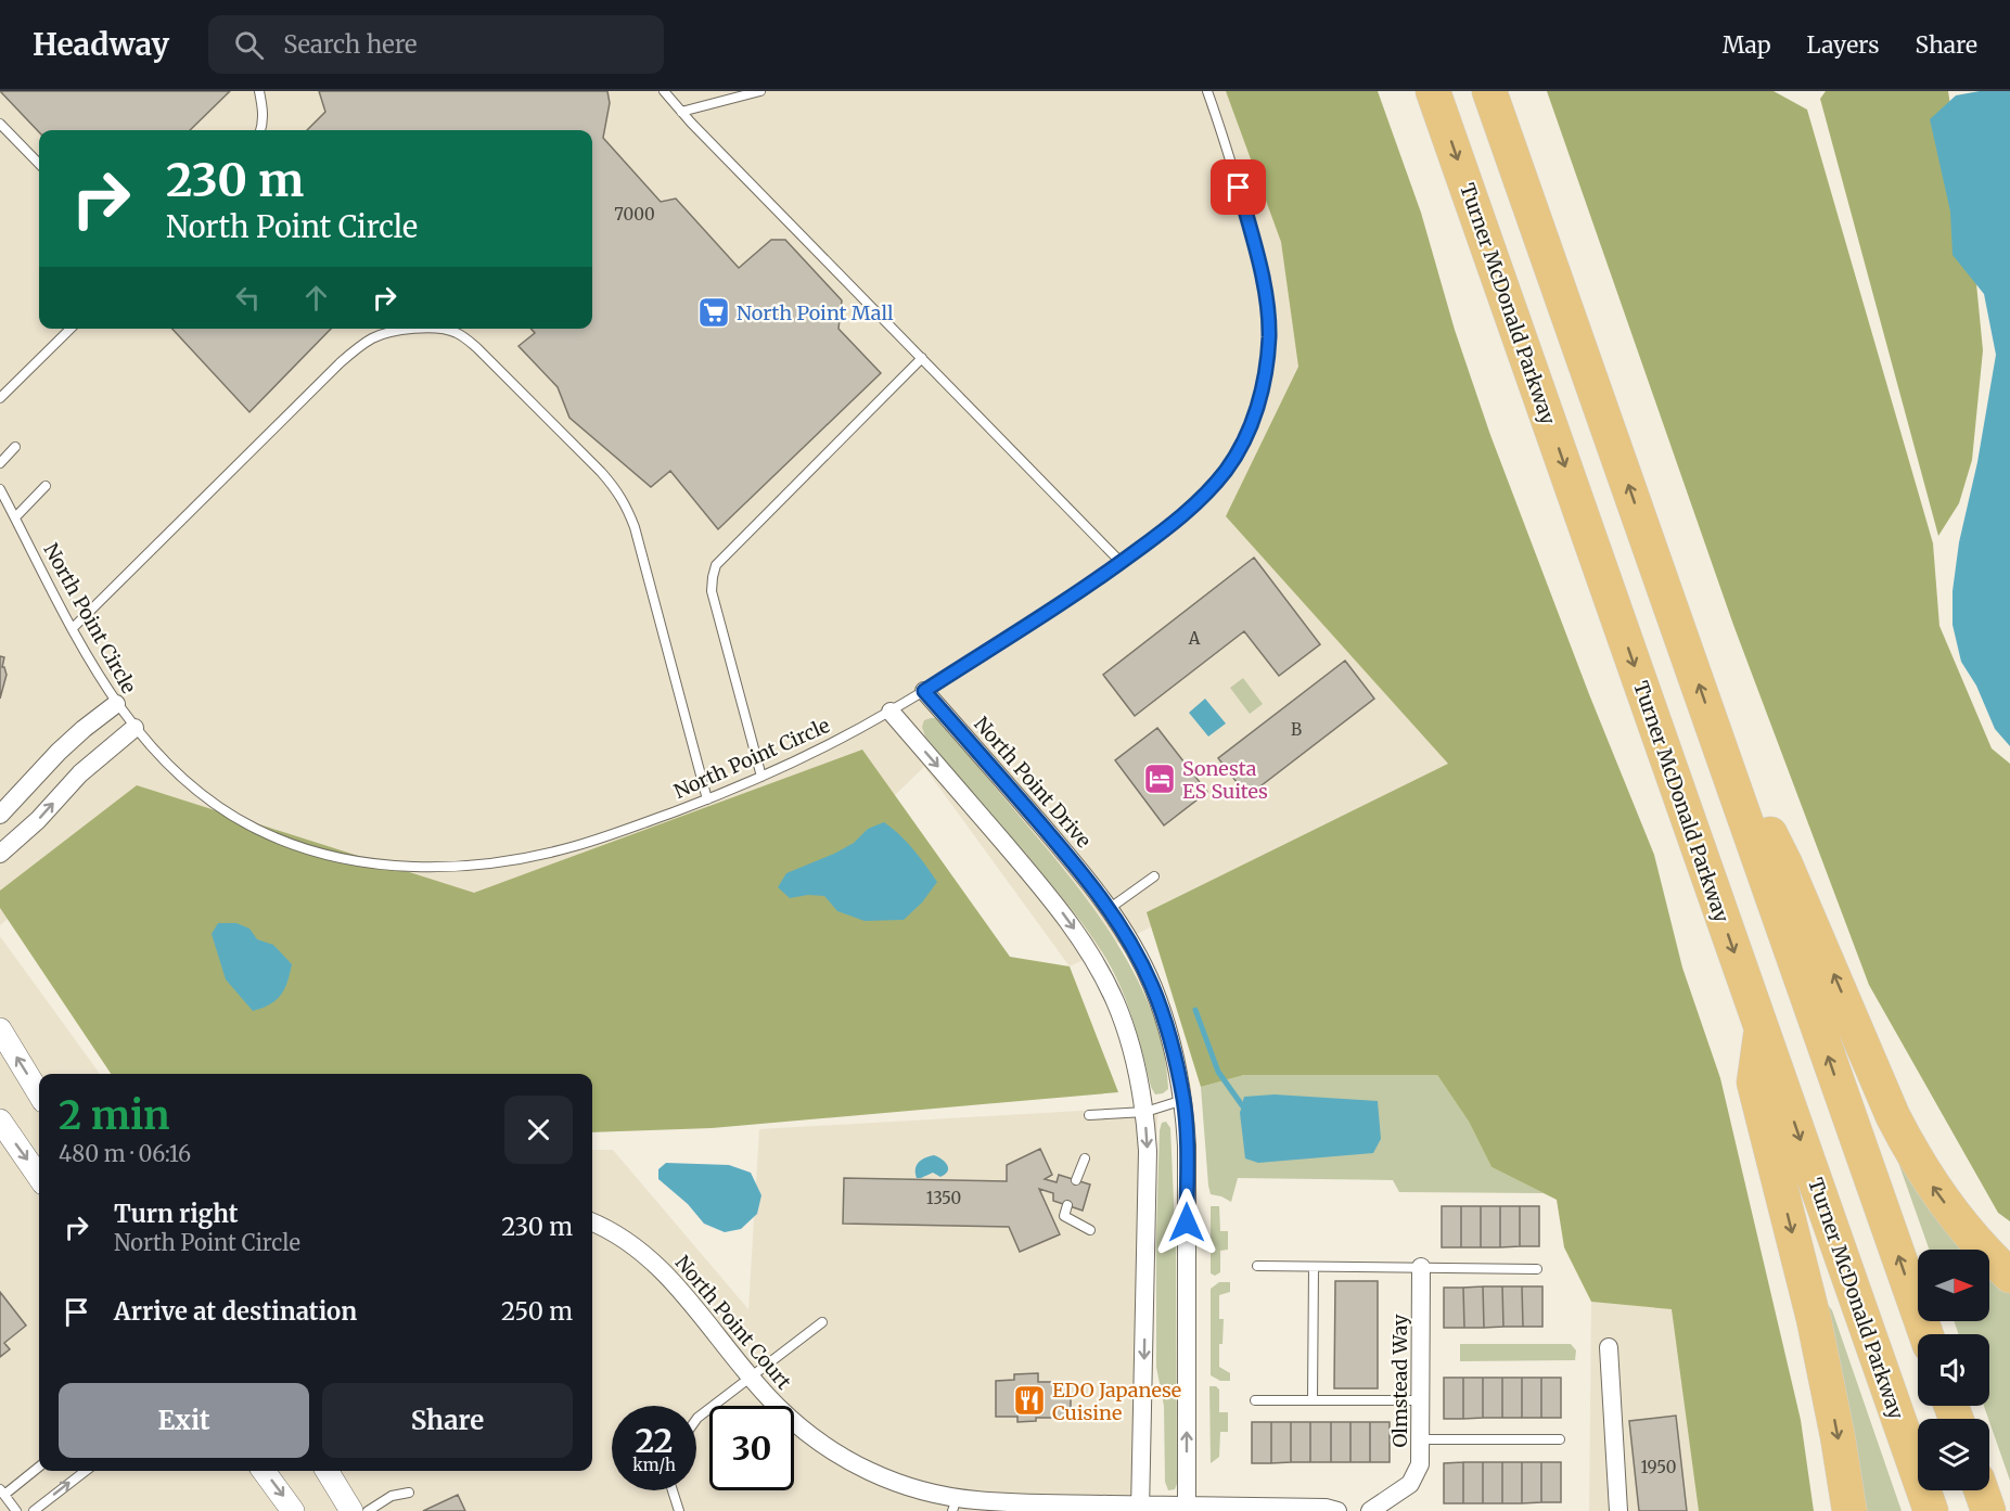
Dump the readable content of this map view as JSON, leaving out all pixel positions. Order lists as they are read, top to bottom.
{
  "streets": {
    "highway": ["Turner McDonald Parkway"],
    "street": ["North Point Drive", "North Point Court", "Olmstead Way"],
    "lane": ["North Point Circle"]
  },
  "crossings": [
    ["North Point Circle", "North Point Drive"],
    ["North Point Drive", "North Point Court"]
  ],
  "places": {
    "supermarket": ["North Point Mall"],
    "hotel": ["Sonesta ES Suites"],
    "restaurant": ["EDO Japanese Cuisine"]
  },
  "house_numbers": [
    "7000",
    "A",
    "B",
    "1350",
    "1950"
  ],
  "north": "right",
  "page": {
    "header": "Headway",
    "search": "Search here",
    "nav": ["Map", "Layers", "Share"],
    "turn": ["230 m", "North Point Circle"],
    "heading": ["2 min", "480 m · 06:16"],
    "list": [
      {
        "name": "Turn right",
        "note": "North Point Circle",
        "value": "230 m"
      },
      {
        "name": "Arrive at destination",
        "value": "250 m"
      }
    ],
    "buttons": ["Exit", "Share"],
    "speed": "22 km/h",
    "limit": "30"
  }
}
